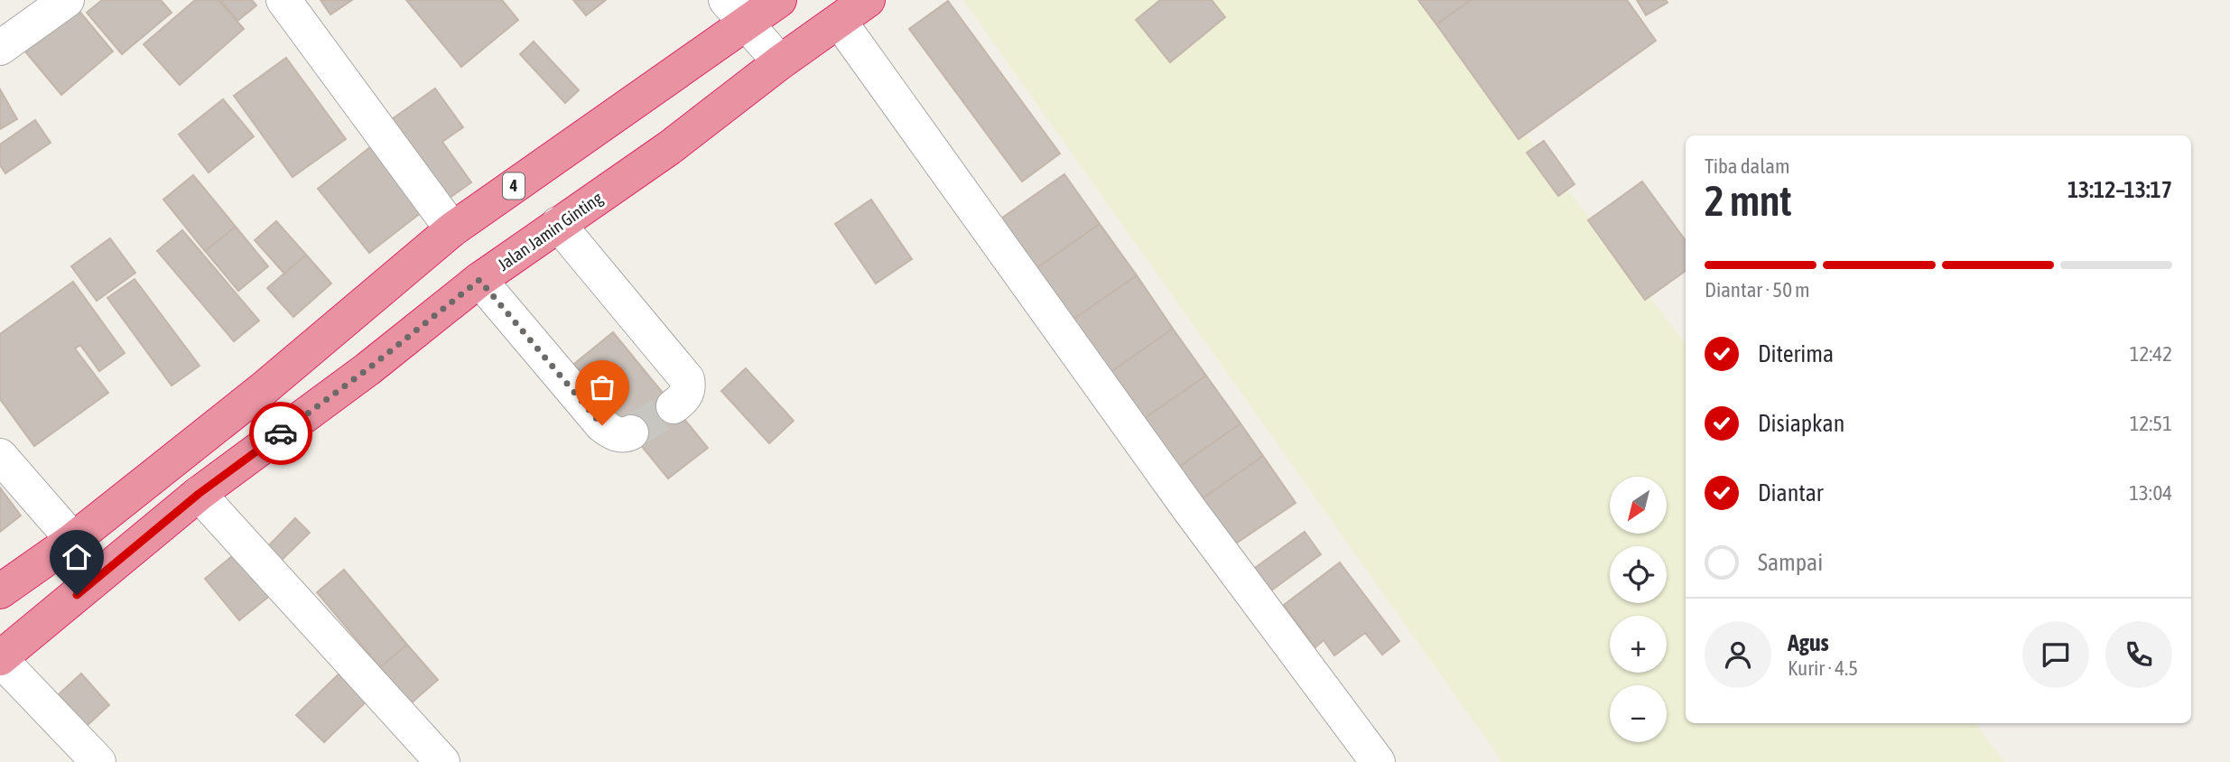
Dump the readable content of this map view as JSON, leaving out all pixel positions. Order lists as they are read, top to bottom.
{
  "streets": {
    "highway": ["4", "Jalan Jamin Ginting"]
  },
  "north": "bottom left",
  "page": {
    "heading": ["2 mnt", "Tiba dalam", "13:12–13:17"],
    "panel": ["Agus", "Kurir · 4.5"],
    "bar": "Diantar · 50 m",
    "list": [
      ["Diterima", "12:42"],
      ["Disiapkan", "12:51"],
      ["Diantar", "13:04"],
      "Sampai"
    ],
    "map_buttons": ["+", "−"]
  }
}
